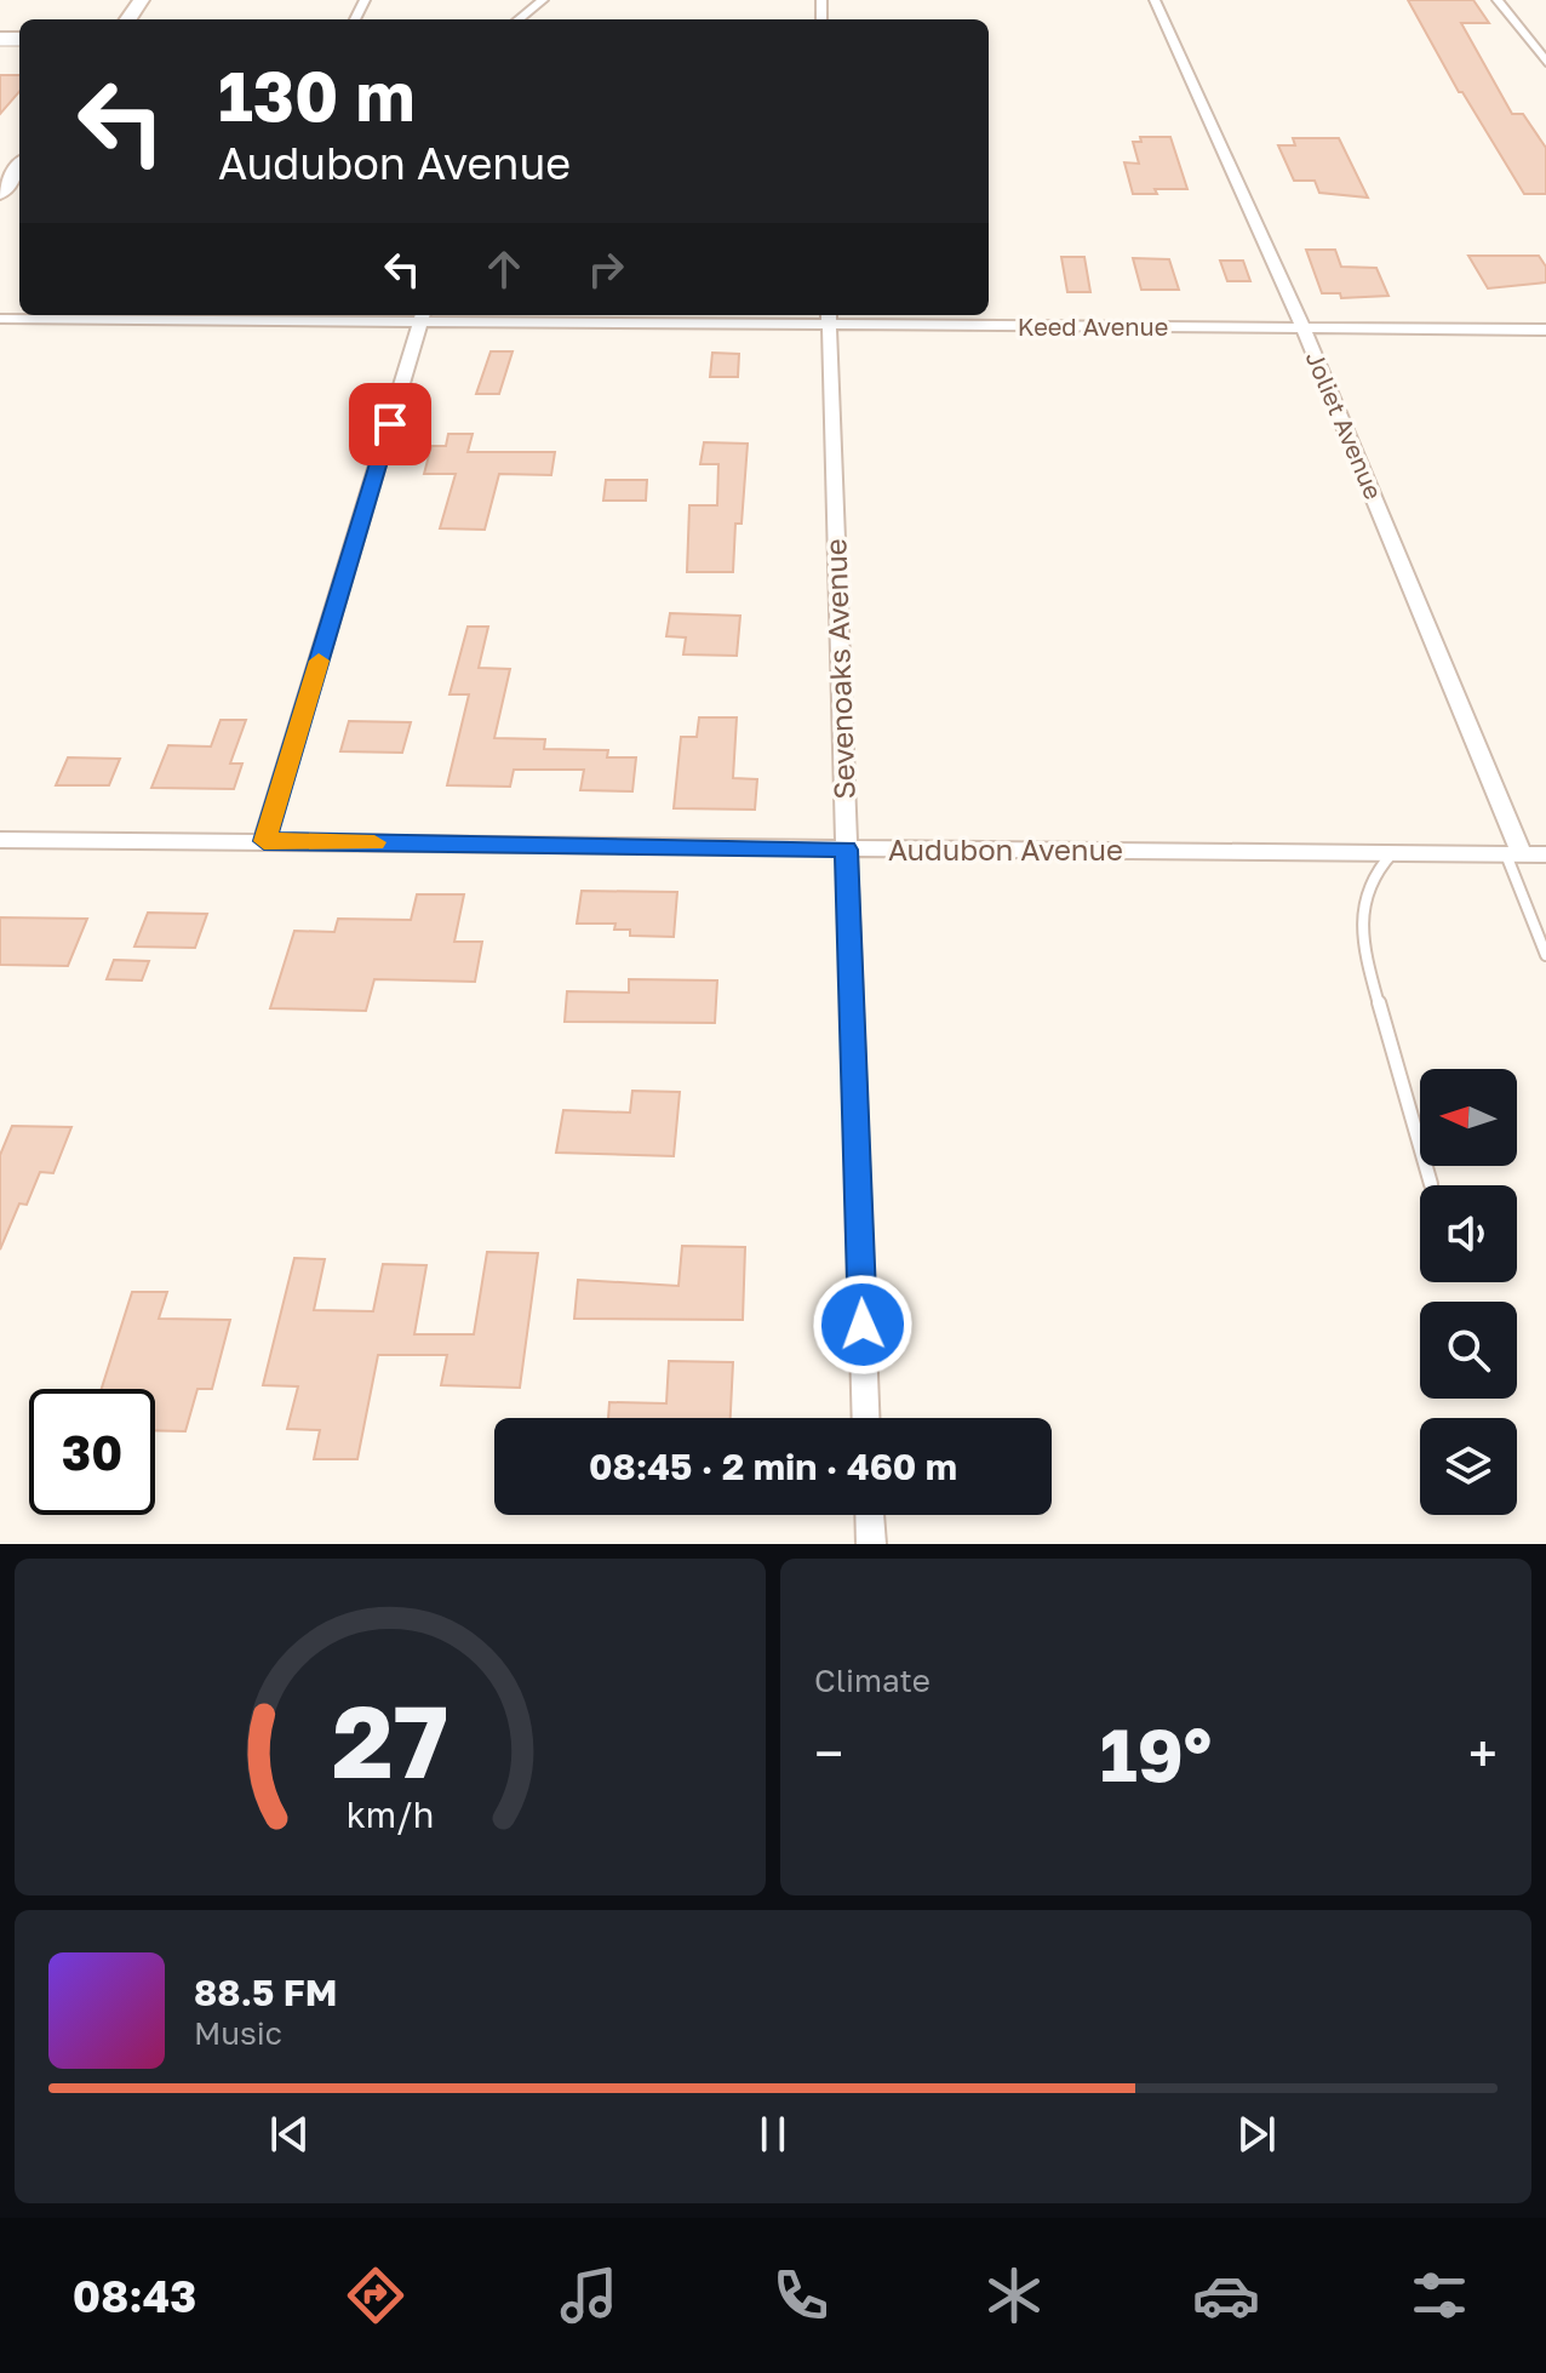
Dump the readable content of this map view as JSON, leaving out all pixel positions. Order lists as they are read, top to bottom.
{
  "streets": {
    "street": [
      "Keed Avenue",
      "Joliet Avenue",
      "Sevenoaks Avenue",
      "Audubon Avenue"
    ]
  },
  "crossings": [
    ["Keed Avenue", "Joliet Avenue"],
    ["Keed Avenue", "Sevenoaks Avenue"],
    ["Joliet Avenue", "Audubon Avenue"],
    ["Sevenoaks Avenue", "Audubon Avenue"]
  ],
  "north": "left",
  "page": {
    "turn": ["130 m", "Audubon Avenue"],
    "limit": "30",
    "trip": "08:45 · 2 min · 460 m",
    "tile": "Climate",
    "heat": ["−", "19°", "+"],
    "song": ["88.5 FM", "Music"],
    "tabs": "08:43",
    "gauge": ["27", "km/h"]
  }
}
